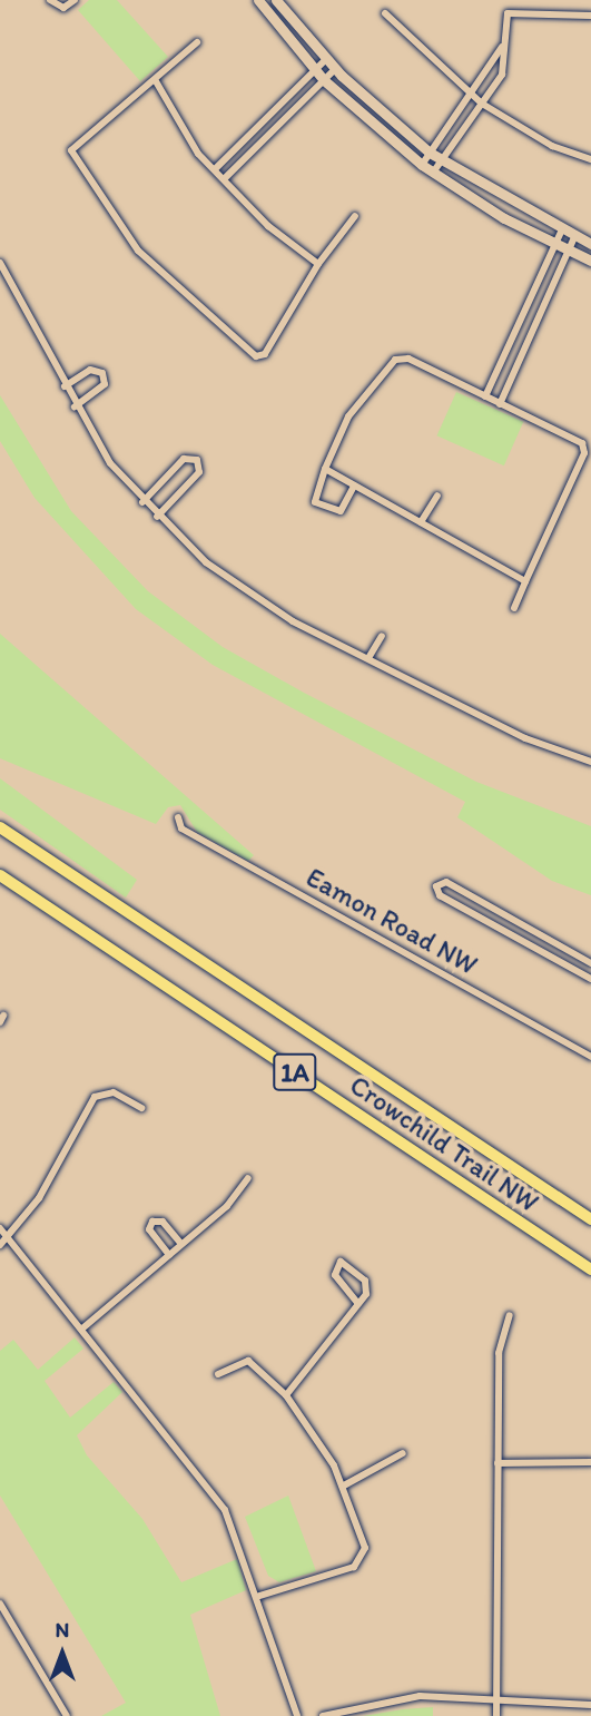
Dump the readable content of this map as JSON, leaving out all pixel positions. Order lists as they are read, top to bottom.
{
  "streets": {
    "highway": ["1A", "Crowchild Trail NW"],
    "street": ["Eamon Road NW"]
  },
  "north": "top"
}
